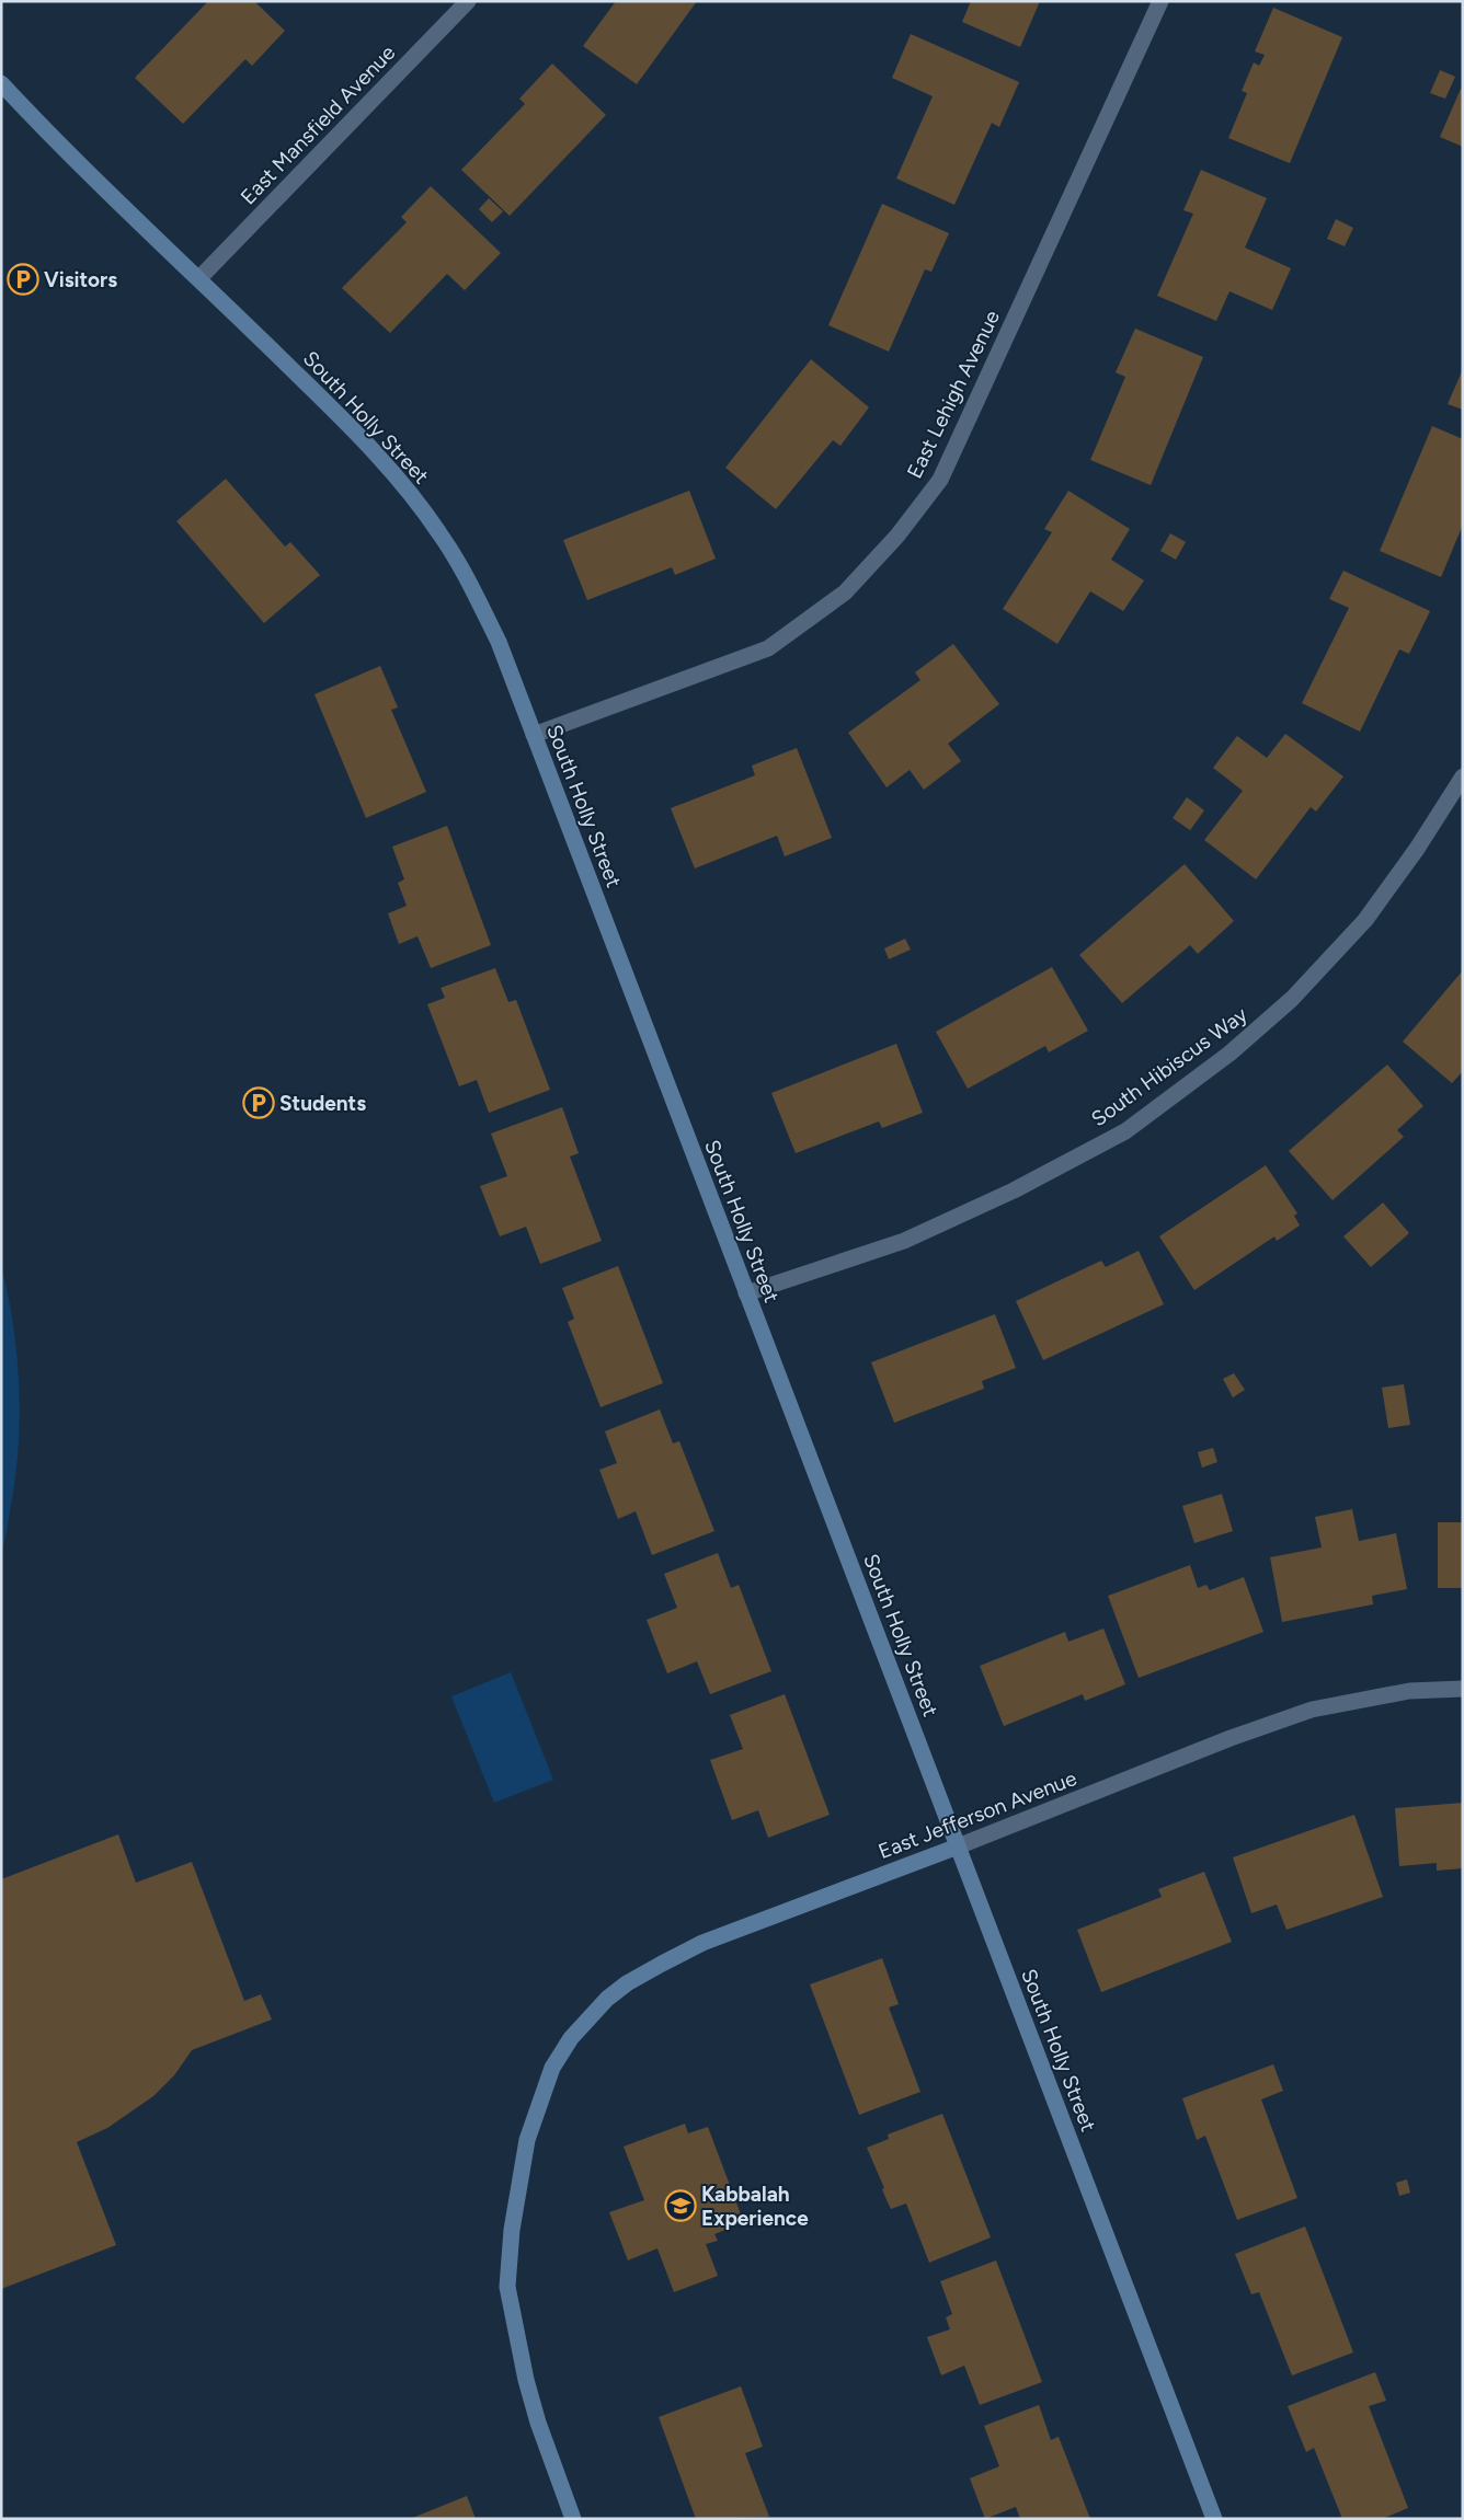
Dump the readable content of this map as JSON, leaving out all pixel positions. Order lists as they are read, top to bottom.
{
  "streets": {
    "street": [
      "East Mansfield Avenue",
      "East Lehigh Avenue",
      "South Holly Street",
      "South Hibiscus Way",
      "East Jefferson Avenue"
    ]
  },
  "crossings": [
    ["East Mansfield Avenue", "South Holly Street"],
    ["East Lehigh Avenue", "South Holly Street"],
    ["South Holly Street", "South Hibiscus Way"],
    ["South Holly Street", "East Jefferson Avenue"]
  ],
  "places": {
    "parking": ["Visitors", "Students"],
    "school or university": ["Kabbalah Experience"]
  }
}
